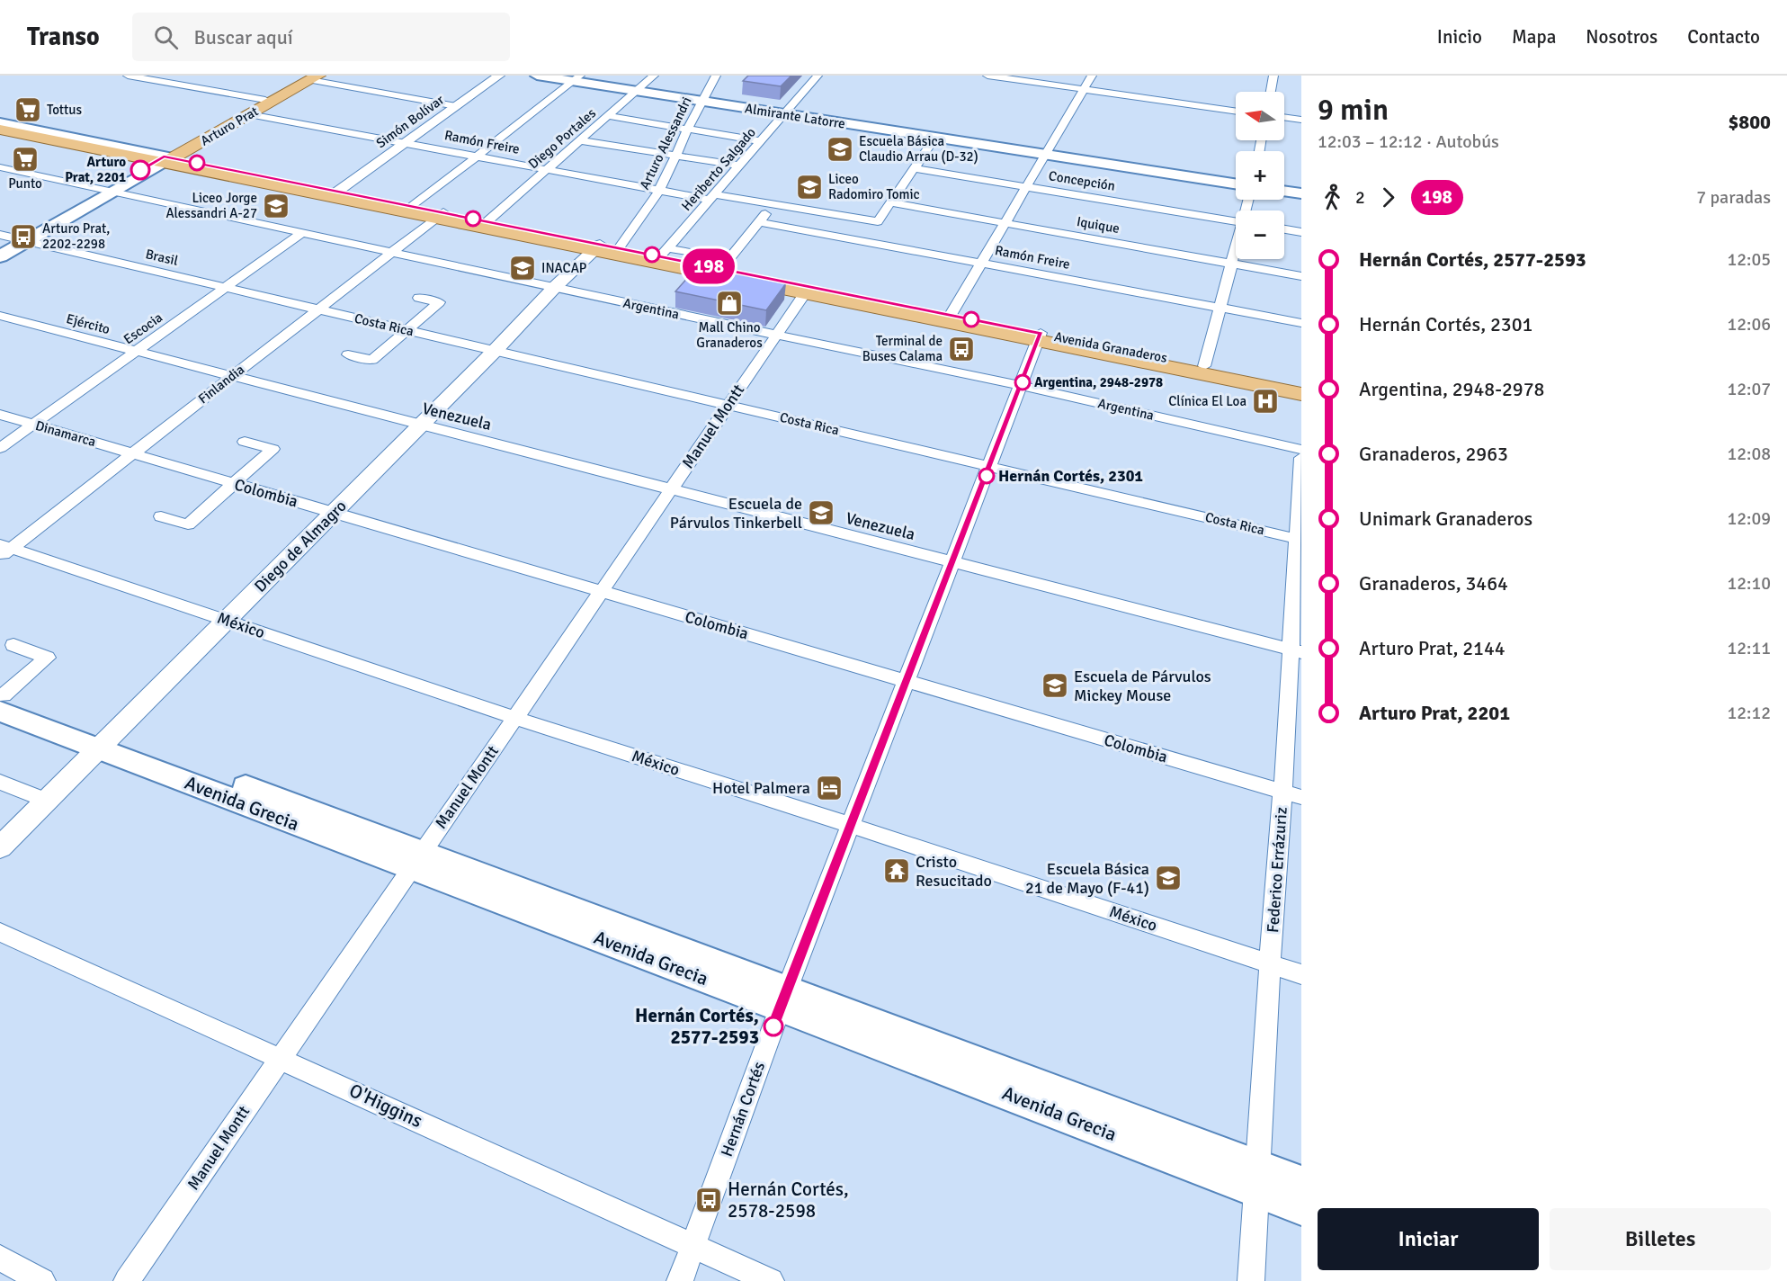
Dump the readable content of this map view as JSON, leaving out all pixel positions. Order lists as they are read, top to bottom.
{
  "streets": {
    "main road": [
      "Almirante Latorre",
      "Arturo Prat",
      "Avenida Granaderos",
      "Avenida Grecia"
    ],
    "street": [
      "Simón Bolívar",
      "Diego Portales",
      "Ramón Freire",
      "Arturo Alessandri",
      "Heriberto Salgado",
      "Concepción",
      "Iquique",
      "Brasil",
      "Argentina",
      "Ejército",
      "Costa Rica",
      "Escocia",
      "Finlandia",
      "Venezuela",
      "Manuel Montt",
      "Dinamarca",
      "Colombia",
      "Diego de Almagro",
      "México",
      "Federico Errázuriz",
      "O'Higgins",
      "Hernán Cortés"
    ]
  },
  "crossings": [
    ["Almirante Latorre", "Diego Portales"],
    ["Almirante Latorre", "Arturo Alessandri"],
    ["Almirante Latorre", "Heriberto Salgado"],
    ["Simón Bolívar", "Ramón Freire"],
    ["Simón Bolívar", "Avenida Granaderos"],
    ["Arturo Prat", "Ramón Freire"],
    ["Arturo Prat", "Brasil"],
    ["Arturo Prat", "Argentina"],
    ["Arturo Prat", "Avenida Granaderos"],
    ["Diego Portales", "Ramón Freire"],
    ["Diego Portales", "Avenida Granaderos"],
    ["Ramón Freire", "Arturo Alessandri"],
    ["Ramón Freire", "Heriberto Salgado"],
    ["Ramón Freire", "Iquique"],
    ["Arturo Alessandri", "Avenida Granaderos"],
    ["Arturo Alessandri", "Diego de Almagro"],
    ["Heriberto Salgado", "Avenida Granaderos"],
    ["Brasil", "Costa Rica"],
    ["Brasil", "Escocia"],
    ["Brasil", "Finlandia"],
    ["Argentina", "Escocia"],
    ["Argentina", "Finlandia"],
    ["Argentina", "Manuel Montt"],
    ["Argentina", "Diego de Almagro"],
    ["Argentina", "Hernán Cortés"],
    ["Ejército", "Escocia"],
    ["Ejército", "Finlandia"],
    ["Ejército", "Venezuela"],
    ["Costa Rica", "Finlandia"],
    ["Costa Rica", "Manuel Montt"],
    ["Costa Rica", "Diego de Almagro"],
    ["Costa Rica", "Federico Errázuriz"],
    ["Costa Rica", "Hernán Cortés"],
    ["Escocia", "Dinamarca"],
    ["Avenida Granaderos", "Finlandia"],
    ["Avenida Granaderos", "Manuel Montt"],
    ["Avenida Granaderos", "Diego de Almagro"],
    ["Avenida Granaderos", "Hernán Cortés"],
    ["Finlandia", "Venezuela"],
    ["Finlandia", "Dinamarca"],
    ["Finlandia", "Colombia"],
    ["Finlandia", "México"],
    ["Venezuela", "Manuel Montt"],
    ["Venezuela", "Diego de Almagro"],
    ["Venezuela", "Federico Errázuriz"],
    ["Venezuela", "Hernán Cortés"],
    ["Manuel Montt", "Colombia"],
    ["Manuel Montt", "México"],
    ["Manuel Montt", "Avenida Grecia"],
    ["Manuel Montt", "O'Higgins"],
    ["Dinamarca", "Colombia"],
    ["Colombia", "Diego de Almagro"],
    ["Colombia", "Federico Errázuriz"],
    ["Colombia", "Hernán Cortés"],
    ["Diego de Almagro", "México"],
    ["Diego de Almagro", "Avenida Grecia"],
    ["México", "Federico Errázuriz"],
    ["México", "Hernán Cortés"],
    ["Avenida Grecia", "Federico Errázuriz"],
    ["Avenida Grecia", "Hernán Cortés"],
    ["O'Higgins", "Hernán Cortés"]
  ],
  "places": {
    "supermarket": ["Tottus", "Punto"],
    "school or university": [
      "Escuela Básica Claudio Arrau (D-32)",
      "Liceo Radomiro Tomic",
      "Liceo Jorge Alessandri A-27",
      "INACAP",
      "Escuela de Párvulos Tinkerbell",
      "Escuela de Párvulos Mickey Mouse",
      "Escuela Básica 21 de Mayo (F-41)"
    ],
    "other": [
      "Arturo Prat, 2201",
      "Argentina, 2948-2978",
      "Hernán Cortés, 2301",
      "Hernán Cortés, 2577-2593"
    ],
    "bus stop": ["Arturo Prat, 2202-2298", "Terminal de Buses Calama", "Hernán Cortés, 2578-2598"],
    "shop": ["Mall Chino Granaderos"],
    "hospital": ["Clínica El Loa"],
    "hotel": ["Hotel Palmera"],
    "temple": ["Cristo Resucitado"]
  },
  "lines": ["bus line 198"],
  "north": "left",
  "page": {
    "header": "Transo",
    "search": "Buscar aquí",
    "nav": [
      "Inicio",
      "Mapa",
      "Nosotros",
      "Contacto"
    ],
    "on_map": "198",
    "heading": ["9 min", "12:03 – 12:12 · Autobús", "$800"],
    "map_buttons": ["+", "−"],
    "legs": ["2", "198", "7 paradas"],
    "list": [
      {
        "name": "Hernán Cortés, 2577-2593",
        "value": "12:05"
      },
      {
        "name": "Hernán Cortés, 2301",
        "value": "12:06"
      },
      {
        "name": "Argentina, 2948-2978",
        "value": "12:07"
      },
      {
        "name": "Granaderos, 2963",
        "value": "12:08"
      },
      {
        "name": "Unimark Granaderos",
        "value": "12:09"
      },
      {
        "name": "Granaderos, 3464",
        "value": "12:10"
      },
      {
        "name": "Arturo Prat, 2144",
        "value": "12:11"
      },
      {
        "name": "Arturo Prat, 2201",
        "value": "12:12"
      }
    ],
    "buttons": ["Iniciar", "Billetes"]
  }
}
